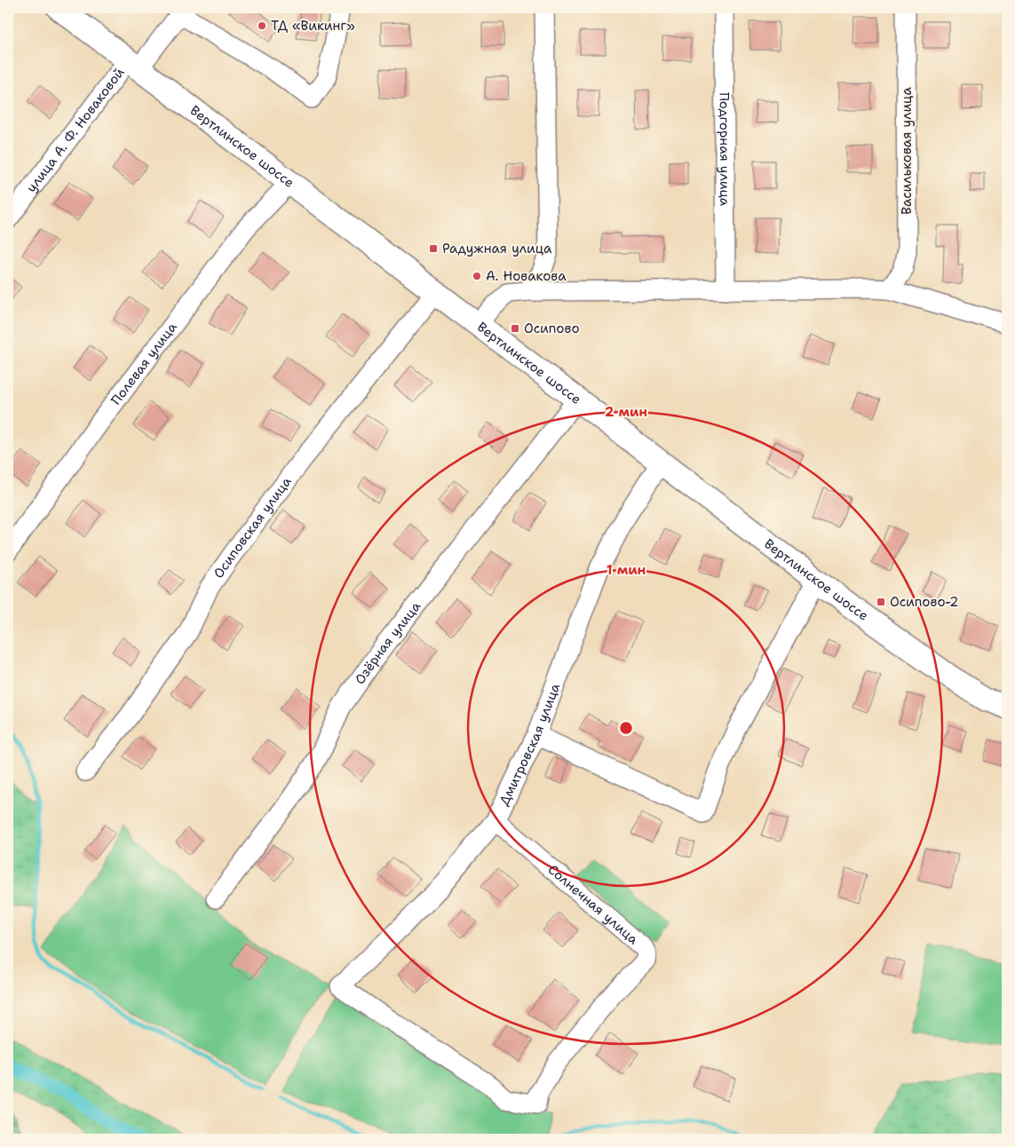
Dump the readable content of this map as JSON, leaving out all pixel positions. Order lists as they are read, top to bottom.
{
  "streets": {
    "main road": ["Вертлинское шоссе"],
    "street": [
      "улица А. Ф. Новаковой",
      "Подгорная улица",
      "Васильковая улица",
      "Полевая улица",
      "Осиповская улица",
      "Озёрная улица",
      "Дмитровская улица",
      "Солнечная улица"
    ]
  },
  "crossings": [
    ["улица А. Ф. Новаковой", "Вертлинское шоссе"],
    ["Вертлинское шоссе", "Полевая улица"],
    ["Вертлинское шоссе", "Осиповская улица"],
    ["Вертлинское шоссе", "Озёрная улица"],
    ["Вертлинское шоссе", "Дмитровская улица"],
    ["Дмитровская улица", "Солнечная улица"]
  ],
  "places": {
    "other": ["ТД «Викинг»", "А. Новакова"],
    "transit": ["Радужная улица", "Осипово", "Осипово-2"]
  },
  "rings": ["2 мин", "1 мин"]
}
